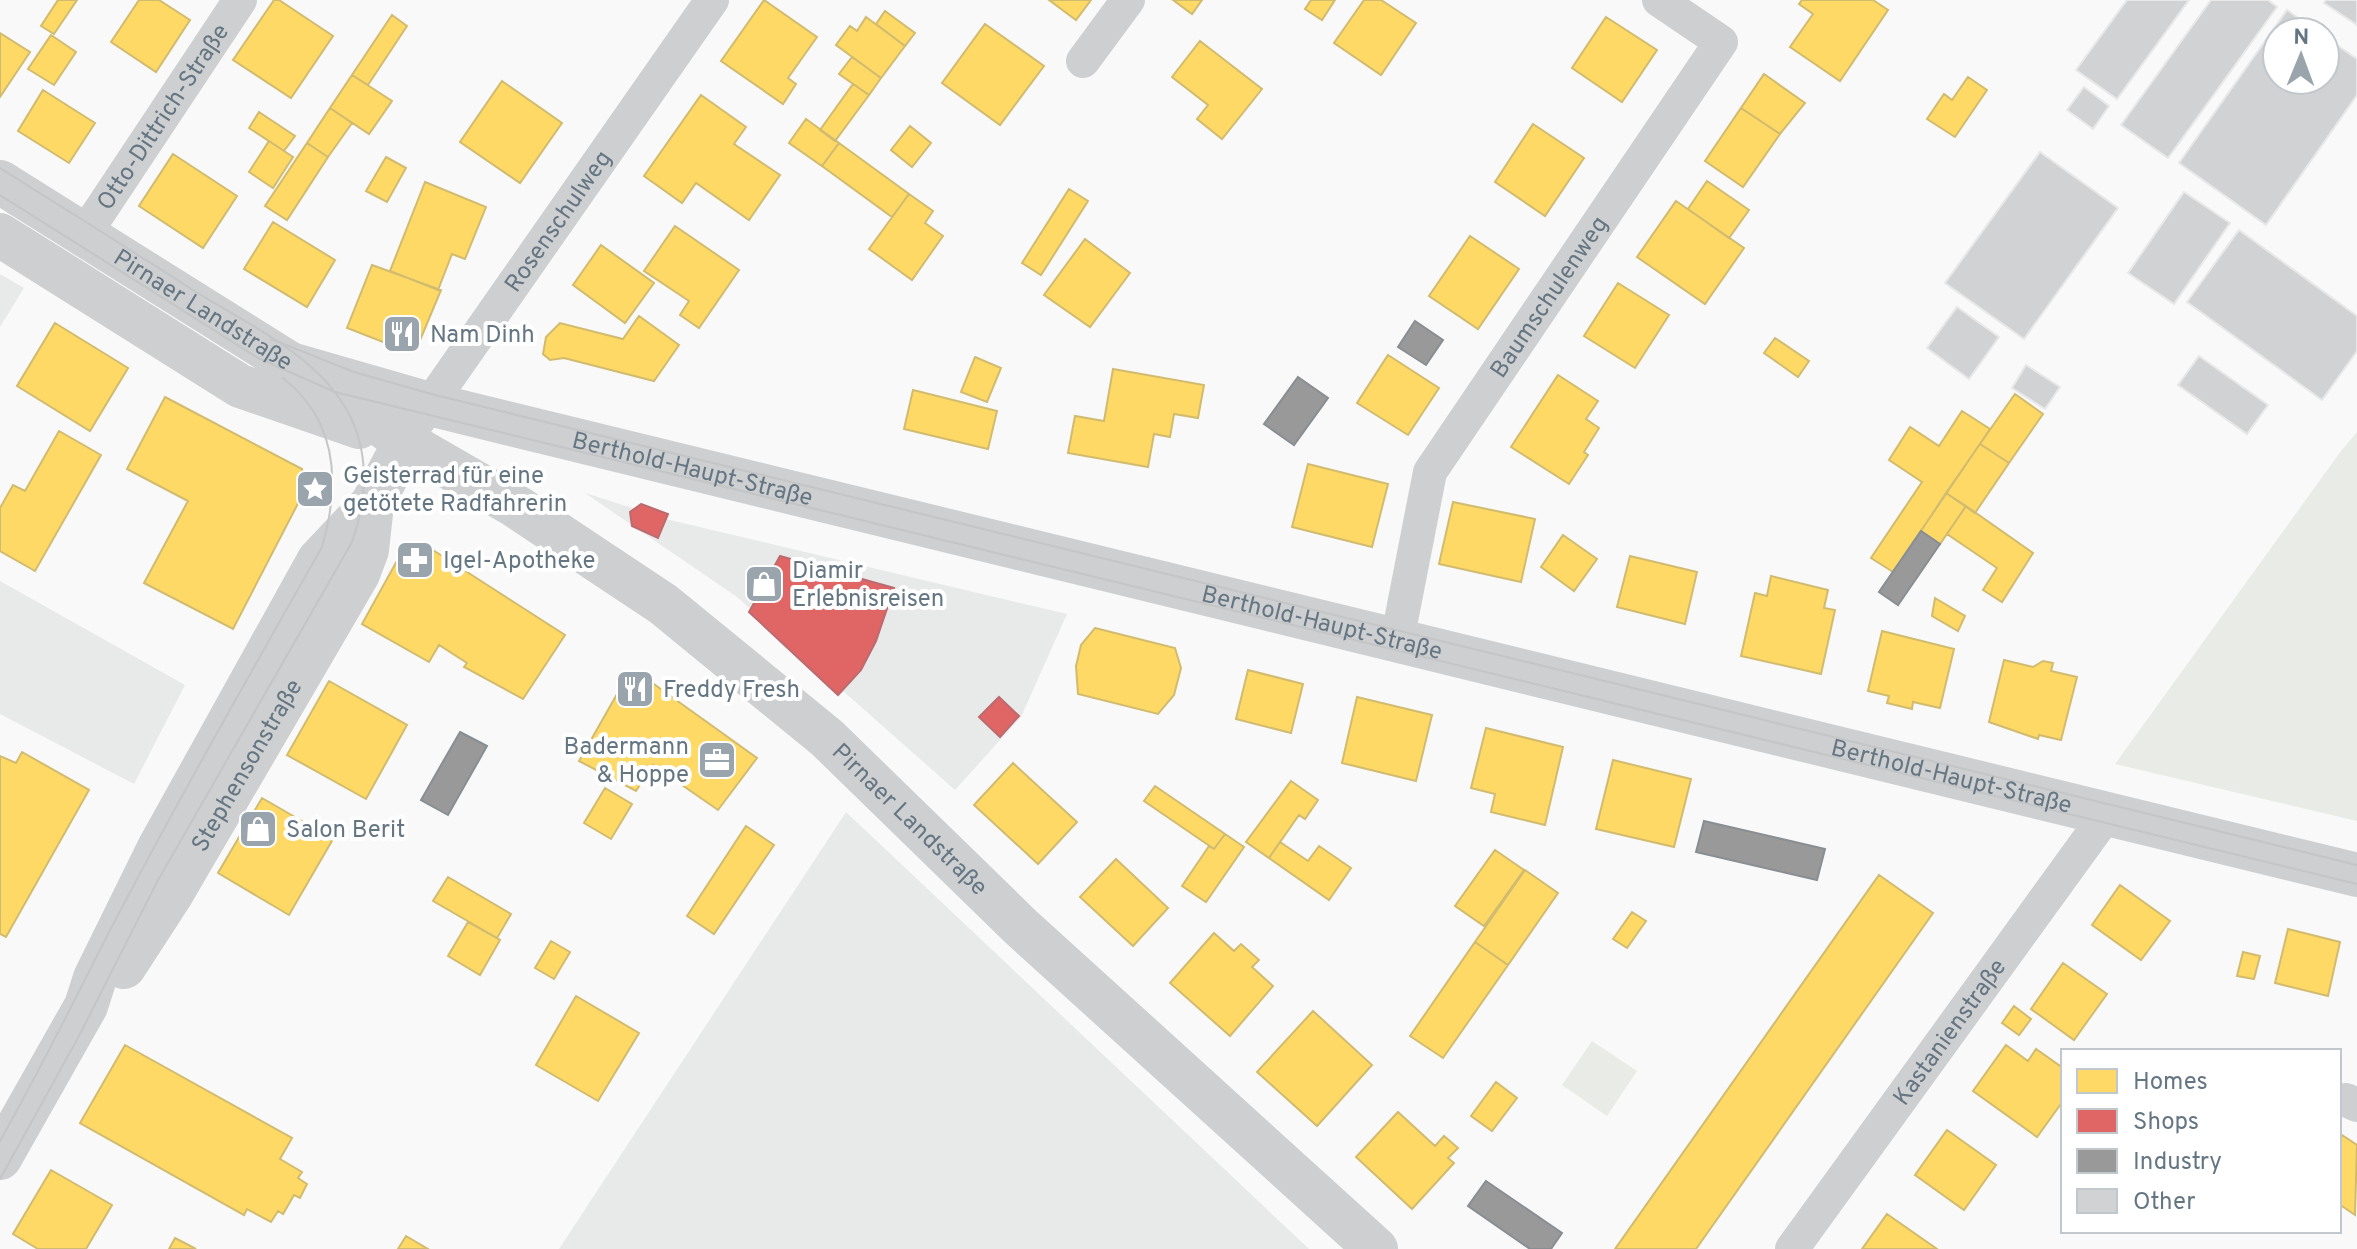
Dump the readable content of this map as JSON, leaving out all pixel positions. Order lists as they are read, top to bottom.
{
  "streets": {
    "street": [
      "Otto-Dittrich-Straße",
      "Rosenschulweg",
      "Baumschulenweg",
      "Pirnaer Landstraße",
      "Berthold-Haupt-Straße",
      "Stephensonstraße",
      "Kastanienstraße"
    ]
  },
  "crossings": [
    ["Otto-Dittrich-Straße", "Pirnaer Landstraße"],
    ["Rosenschulweg", "Pirnaer Landstraße"],
    ["Rosenschulweg", "Berthold-Haupt-Straße"],
    ["Rosenschulweg", "Stephensonstraße"],
    ["Baumschulenweg", "Berthold-Haupt-Straße"],
    ["Pirnaer Landstraße", "Berthold-Haupt-Straße"],
    ["Pirnaer Landstraße", "Stephensonstraße"],
    ["Berthold-Haupt-Straße", "Kastanienstraße"]
  ],
  "places": {
    "restaurant": ["Nam Dinh", "Freddy Fresh"],
    "place": ["Geisterrad für eine getötete Radfahrerin"],
    "pharmacy": ["Igel-Apotheke"],
    "shop": ["Diamir Erlebnisreisen", "Salon Berit"],
    "office": ["Badermann & Hoppe"]
  },
  "legend": [
    "Homes",
    "Shops",
    "Industry",
    "Other"
  ],
  "north": "top"
}
